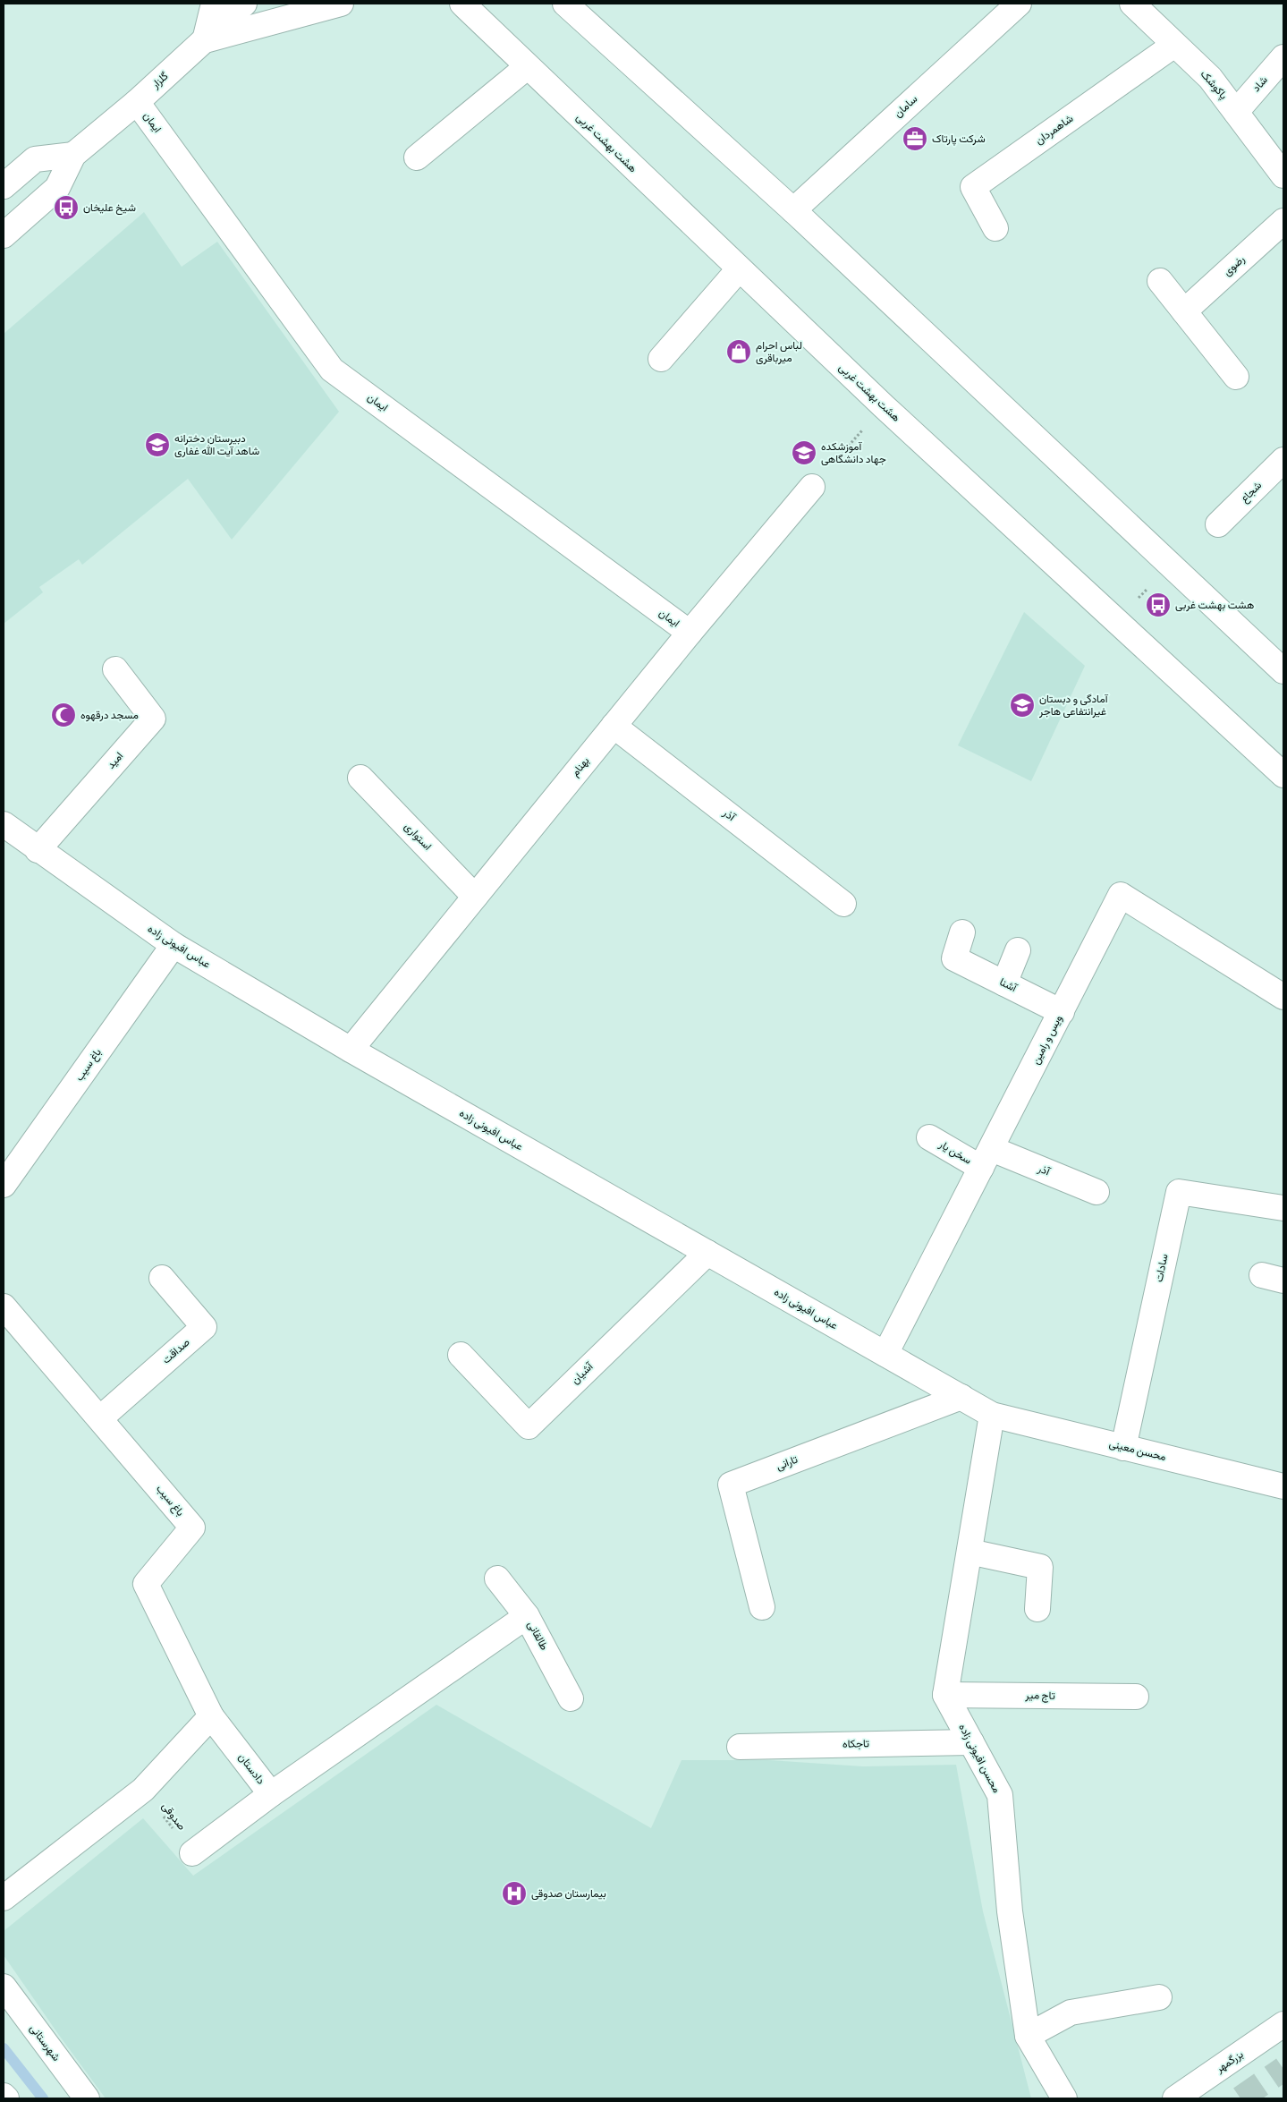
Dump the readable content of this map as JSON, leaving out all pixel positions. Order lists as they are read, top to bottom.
{
  "streets": {
    "street": [
      "گلزار",
      "شاد",
      "پاکوشک",
      "سامان",
      "ایمان",
      "شاهمردان",
      "هشت بهشت غربی",
      "رضوی",
      "شجاع",
      "امید",
      "بهنام",
      "آذر",
      "استواری",
      "عباس افیونی زاده",
      "آشنا",
      "ویس و رامین",
      "باغ سیب",
      "سخن یار",
      "سادات",
      "صداقت",
      "آشیان",
      "محسن معینی",
      "تارانی",
      "طالقانی",
      "تاج میر",
      "تاجکاه",
      "محسن افیونی زاده",
      "دادستان",
      "شهرستانی",
      "بزرگمهر"
    ],
    "path": ["صدوقی"]
  },
  "crossings": [
    ["گلزار", "ایمان"],
    ["شاد", "پاکوشک"],
    ["پاکوشک", "شاهمردان"],
    ["ایمان", "بهنام"],
    ["امید", "عباس افیونی زاده"],
    ["بهنام", "آذر"],
    ["بهنام", "استواری"],
    ["بهنام", "عباس افیونی زاده"],
    ["آذر", "ویس و رامین"],
    ["آذر", "سخن یار"],
    ["عباس افیونی زاده", "ویس و رامین"],
    ["عباس افیونی زاده", "باغ سیب"],
    ["عباس افیونی زاده", "آشیان"],
    ["عباس افیونی زاده", "محسن معینی"],
    ["عباس افیونی زاده", "تارانی"],
    ["آشنا", "ویس و رامین"],
    ["ویس و رامین", "سخن یار"],
    ["باغ سیب", "صداقت"],
    ["باغ سیب", "دادستان"],
    ["سادات", "محسن معینی"],
    ["طالقانی", "دادستان"],
    ["تاج میر", "محسن افیونی زاده"],
    ["تاجکاه", "محسن افیونی زاده"]
  ],
  "places": {
    "office": ["شرکت پارتاک"],
    "bus stop": ["شیخ علیخان", "هشت بهشت غربی"],
    "shop": ["لباس احرام میرباقری"],
    "school or university": ["دبیرستان دخترانه شاهد آیت الله غفاری", "آموزشکده جهاد دانشگاهی", "آمادگی و دبستان غیرانتفاعی هاجر"],
    "mosque": ["مسجد درقهوه"],
    "hospital": ["بیمارستان صدوقی"]
  }
}
